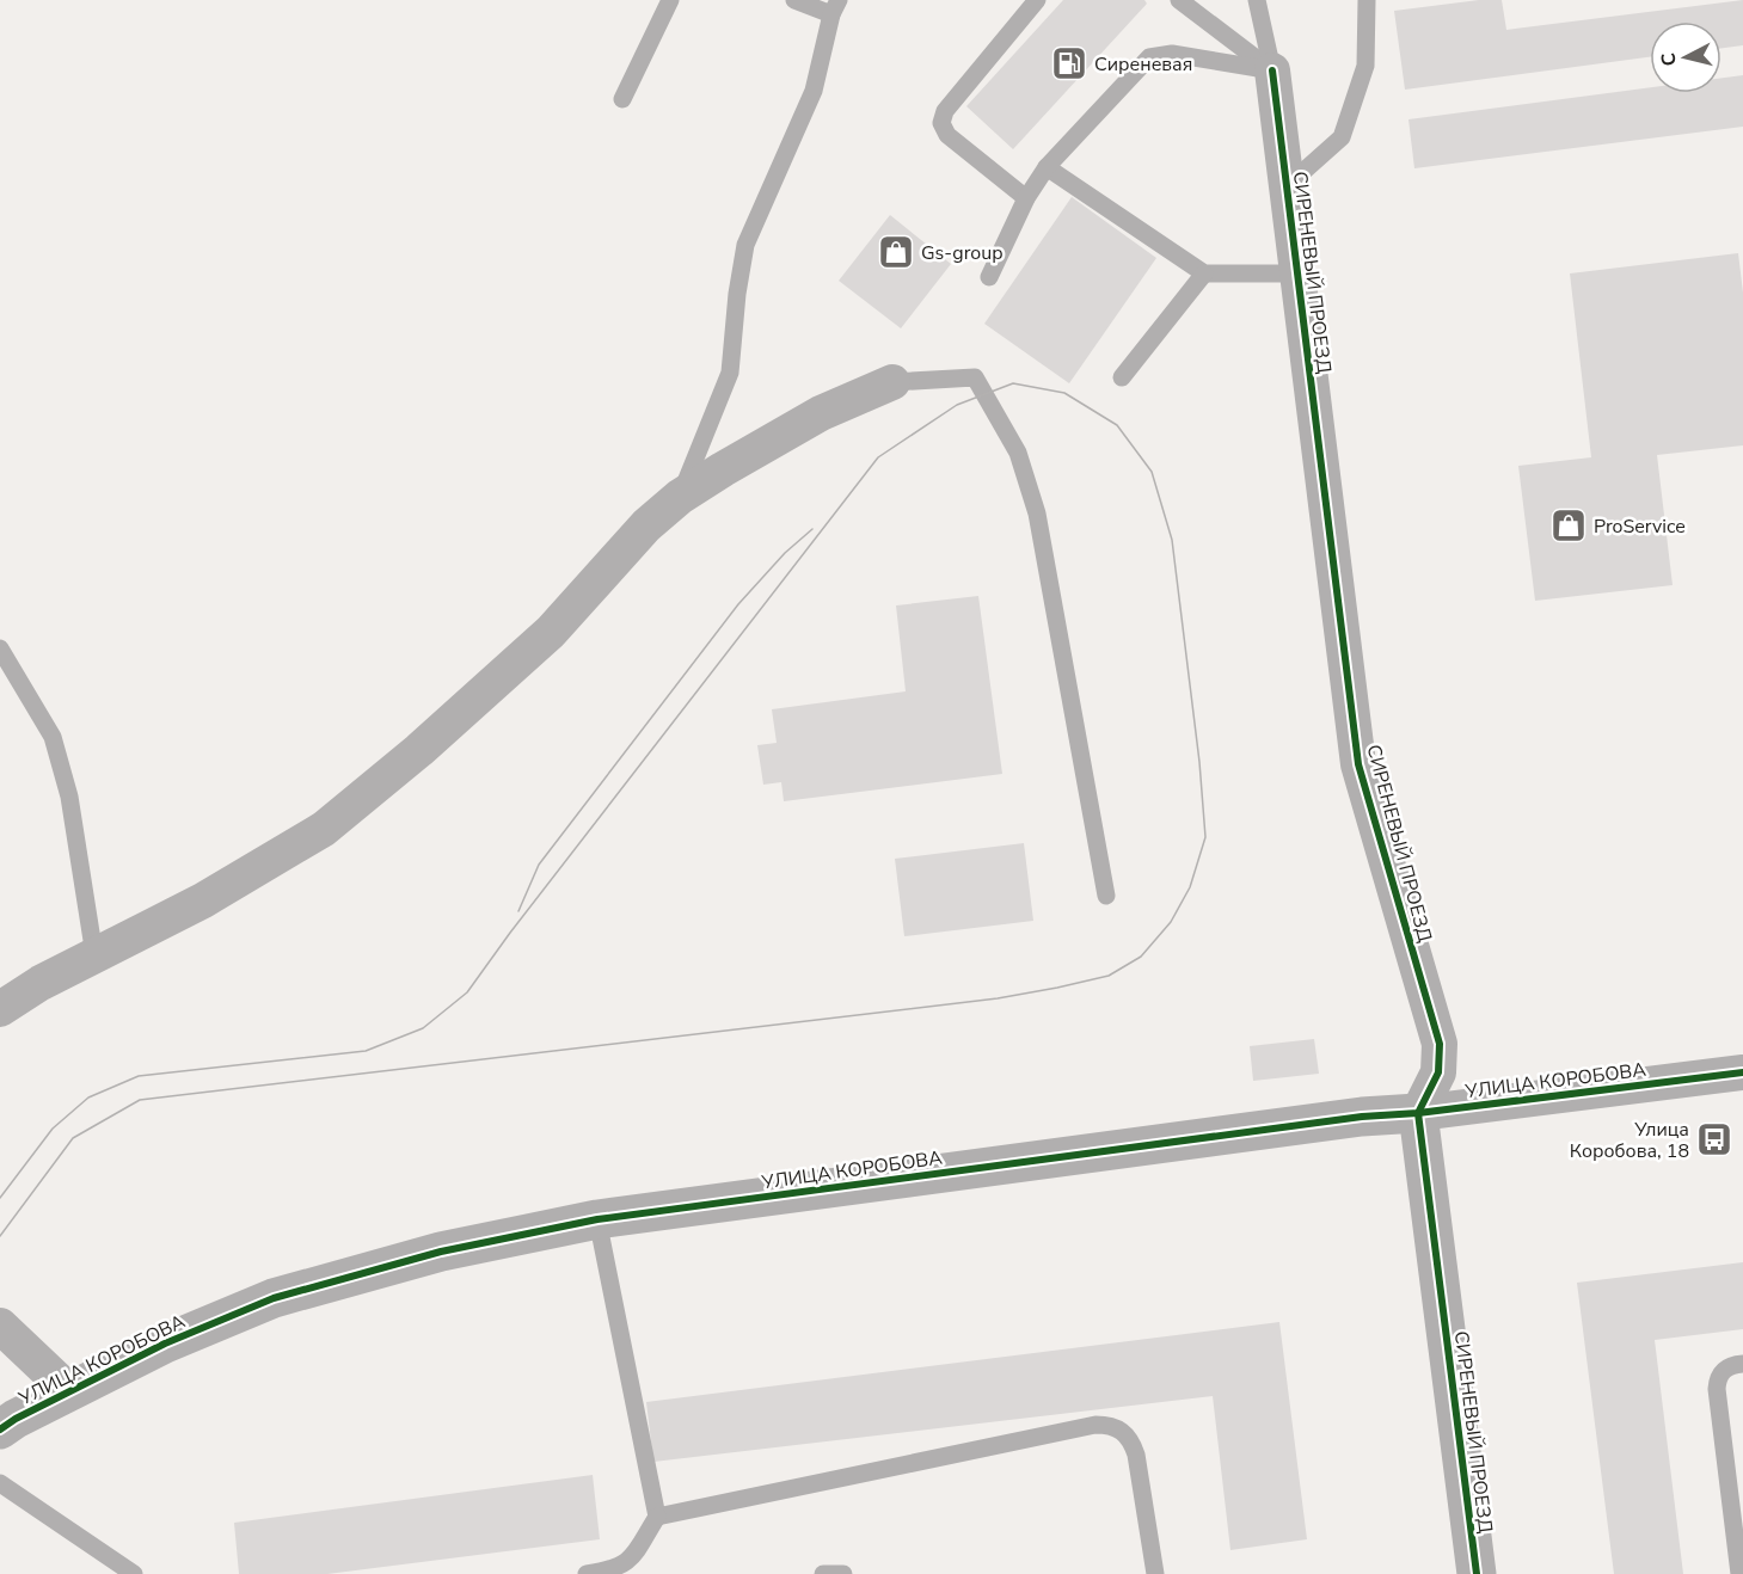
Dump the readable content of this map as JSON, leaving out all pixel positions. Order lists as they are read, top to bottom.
{
  "streets": {
    "street": ["СИРЕНЕВЫЙ ПРОЕЗД", "УЛИЦА КОРОБОВА"]
  },
  "crossings": [
    ["СИРЕНЕВЫЙ ПРОЕЗД", "УЛИЦА КОРОБОВА"]
  ],
  "places": {
    "fuel station": ["Сиреневая"],
    "shop": ["Gs-group", "ProService"],
    "bus stop": ["Улица Коробова, 18"]
  },
  "north": "left"
}
